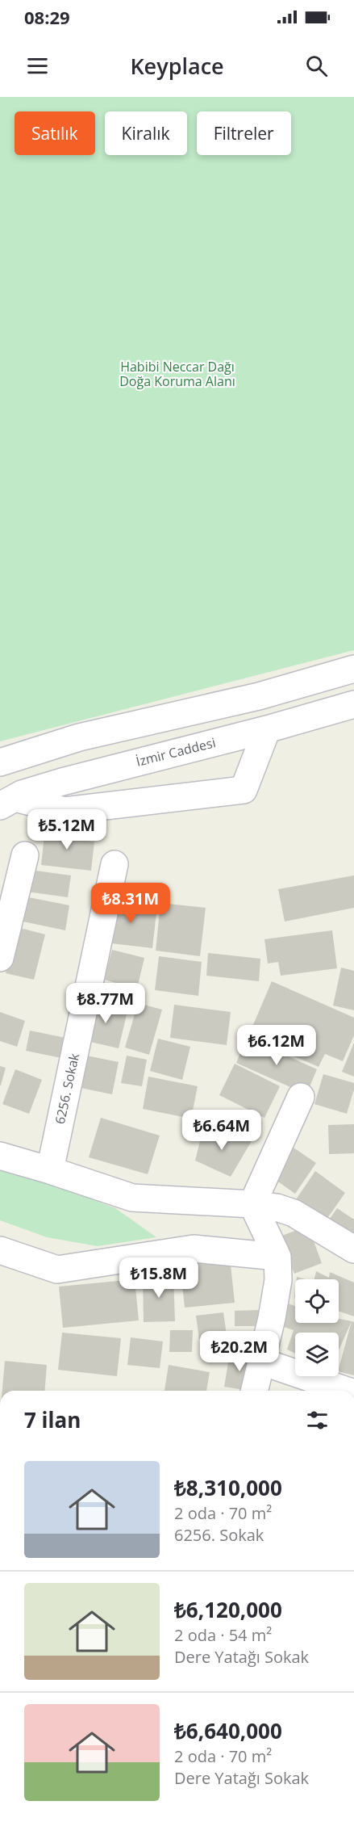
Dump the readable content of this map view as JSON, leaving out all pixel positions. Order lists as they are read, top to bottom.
{
  "streets": {
    "street": ["İzmir Caddesi", "6256. Sokak"]
  },
  "parks": ["Habibi Neccar Dağı Doğa Koruma Alanı"],
  "page": {
    "status": "08:29",
    "header": "Keyplace",
    "chip": ["Satılık", "Kiralık", "Filtreler"],
    "price": [
      "₺5.12M",
      "₺8.31M",
      "₺8.77M",
      "₺6.12M",
      "₺6.64M",
      "₺15.8M",
      "₺20.2M"
    ],
    "heading": "7 ilan",
    "list": [
      {
        "name": "₺8,310,000",
        "note": "2 oda · 70 m² · 6256. Sokak"
      },
      {
        "name": "₺6,120,000",
        "note": "2 oda · 54 m² · Dere Yatağı Sokak"
      },
      {
        "name": "₺6,640,000",
        "note": "2 oda · 70 m² · Dere Yatağı Sokak"
      }
    ]
  }
}
